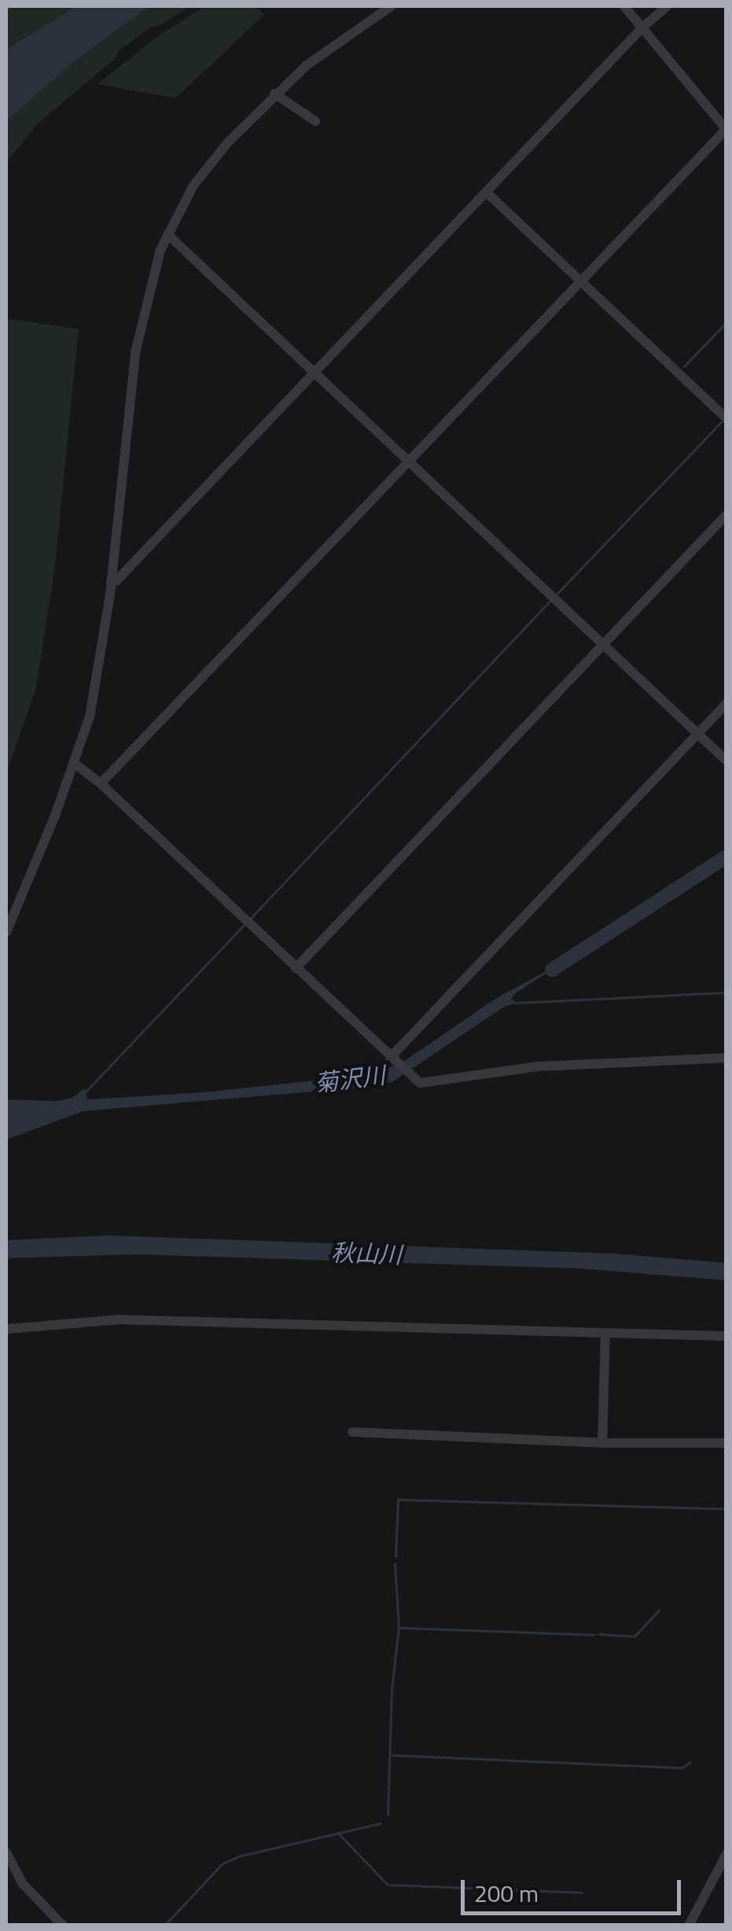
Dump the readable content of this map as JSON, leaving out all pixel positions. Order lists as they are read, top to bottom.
{
  "water": ["菊沢川", "秋山川"],
  "scale_bar": "200 m"
}
